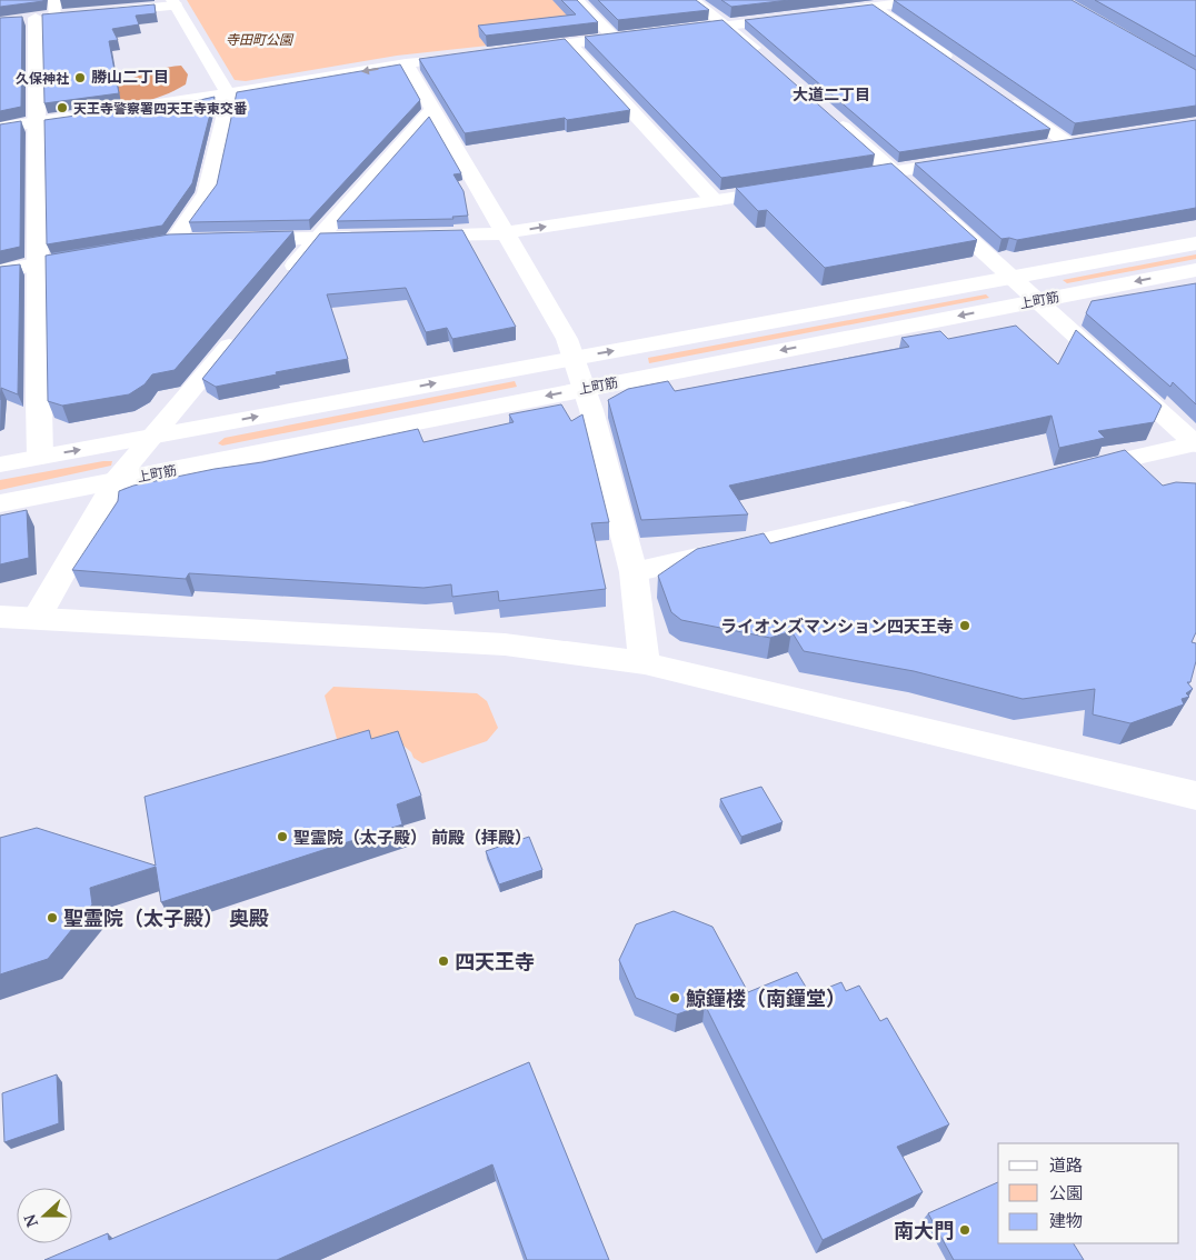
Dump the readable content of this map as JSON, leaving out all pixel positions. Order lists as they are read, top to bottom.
{
  "streets": {
    "street": ["上町筋"]
  },
  "districts": ["勝山二丁目", "大道二丁目"],
  "parks": ["寺田町公園"],
  "places": [
    "久保神社",
    "天王寺警察署四天王寺東交番",
    "ライオンズマンション四天王寺",
    "聖霊院（太子殿） 前殿（拝殿）",
    "聖霊院（太子殿） 奥殿",
    "四天王寺",
    "鯨鐘楼（南鐘堂）",
    "南大門"
  ],
  "legend": ["道路", "公園", "建物"],
  "north": "left"
}
